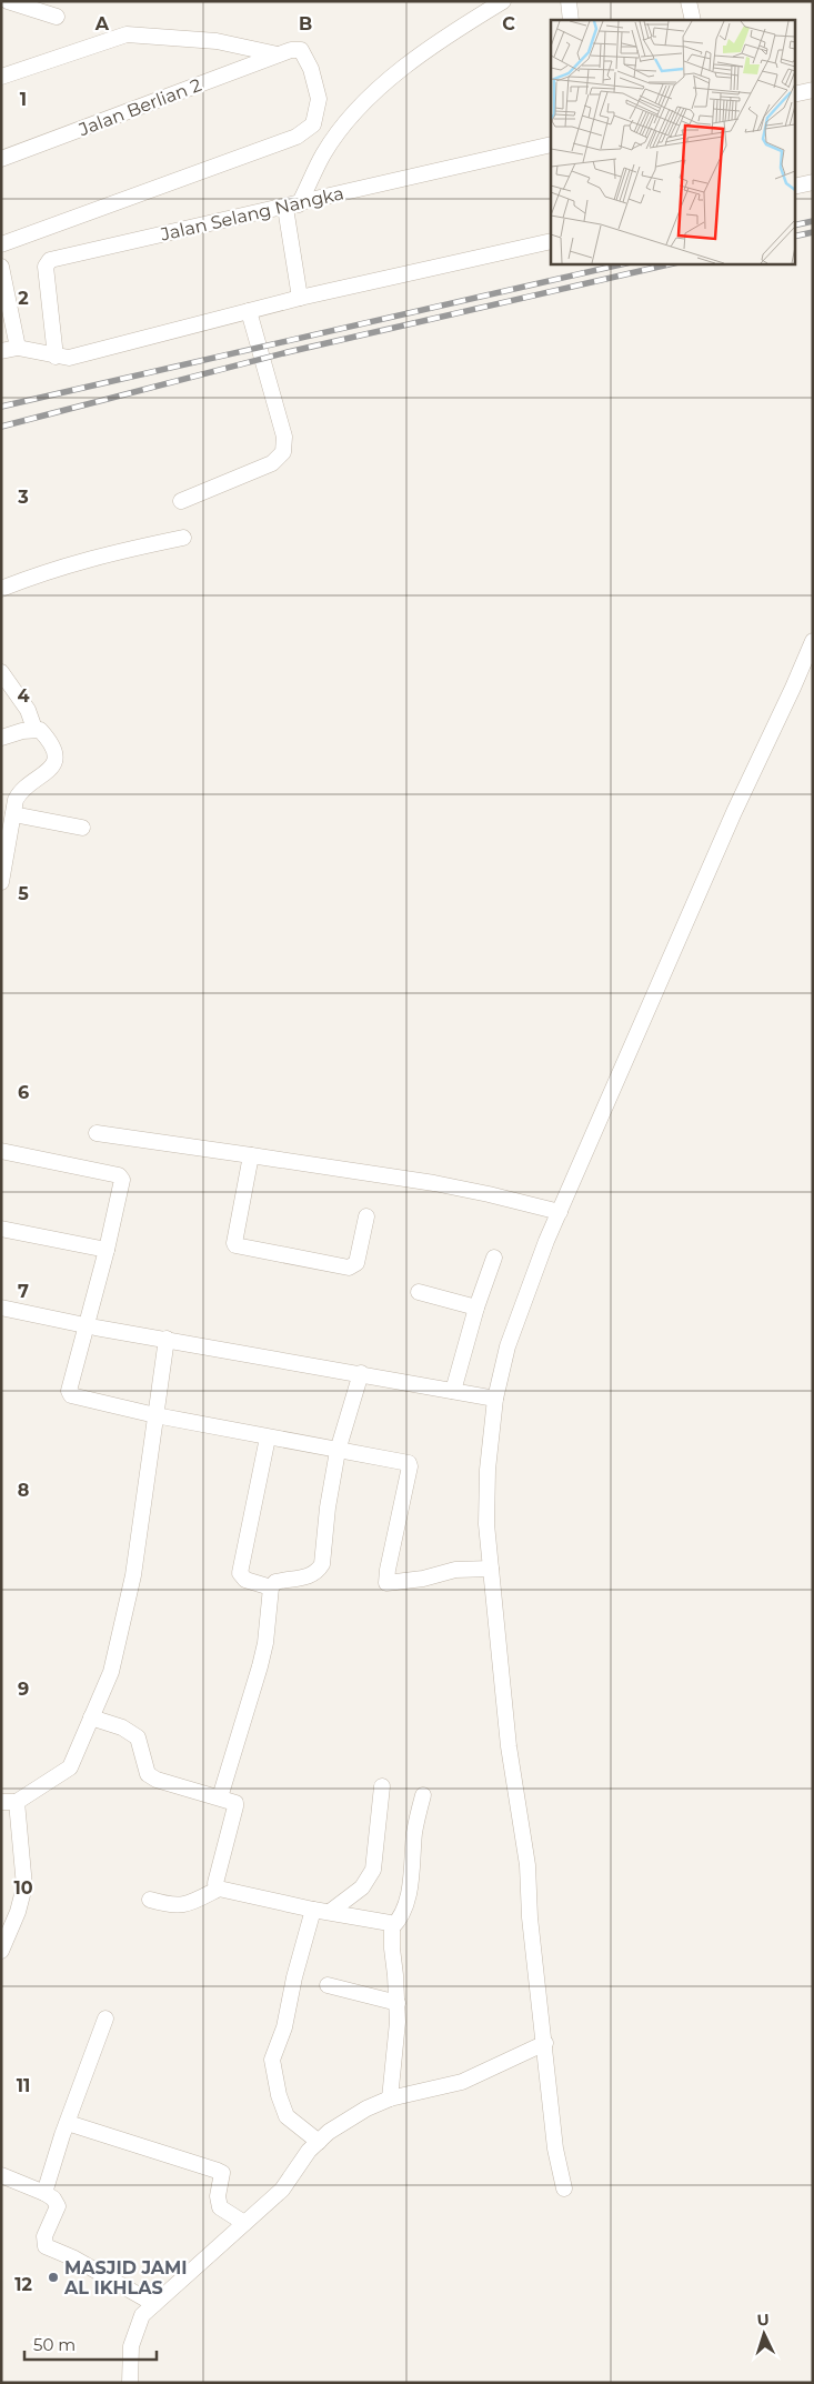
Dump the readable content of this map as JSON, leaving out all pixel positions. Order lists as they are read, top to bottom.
{
  "streets": {
    "street": ["Jalan Berlian 2", "Jalan Selang Nangka"]
  },
  "places": ["MASJID JAMI AL IKHLAS"],
  "scale_bar": "50 m",
  "north": "top",
  "grid": {
    "columns": ["A", "B", "C"],
    "rows": [
      "1",
      "2",
      "3",
      "4",
      "5",
      "6",
      "7",
      "8",
      "9",
      "10",
      "11",
      "12"
    ]
  }
}
